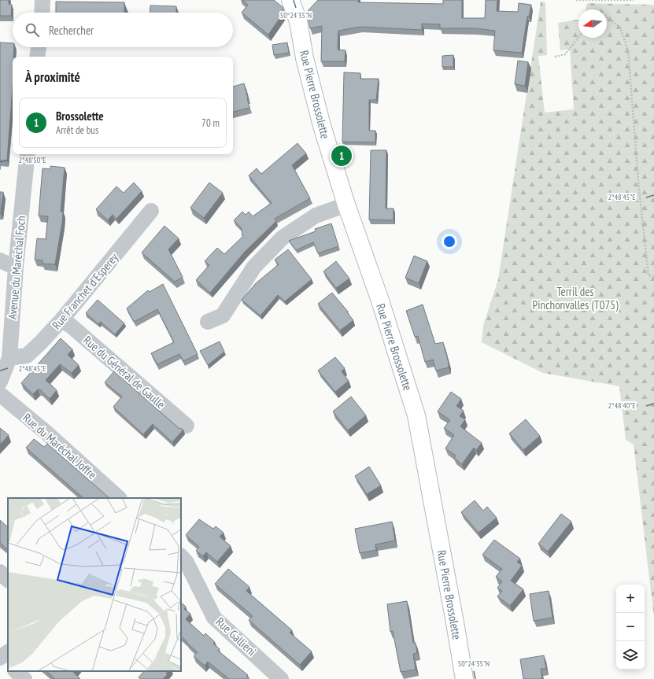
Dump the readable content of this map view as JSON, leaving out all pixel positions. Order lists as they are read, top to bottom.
{
  "streets": {
    "street": [
      "Rue Pierre Brossolette",
      "Avenue du Maréchal Foch",
      "Rue Franchet d'Esperey",
      "Rue du Général de Gaulle",
      "Rue du Maréchal Joffre",
      "Rue Gallieni"
    ]
  },
  "crossings": [
    ["Avenue du Maréchal Foch", "Rue Franchet d'Esperey"],
    ["Rue Franchet d'Esperey", "Rue du Général de Gaulle"]
  ],
  "parks": ["Terril des Pinchonvalles (T075)"],
  "north": "left",
  "page": {
    "search": "Rechercher",
    "heading": "À proximité",
    "list": [
      {
        "mark": "1",
        "name": "Brossolette",
        "note": "Arrêt de bus",
        "value": "70 m"
      }
    ],
    "pins": "1",
    "map_buttons": ["+", "−"]
  },
  "coordinates": [
    "50°24'35\"N",
    "2°48'50\"E",
    "2°48'45\"E",
    "2°48'40\"E"
  ]
}
